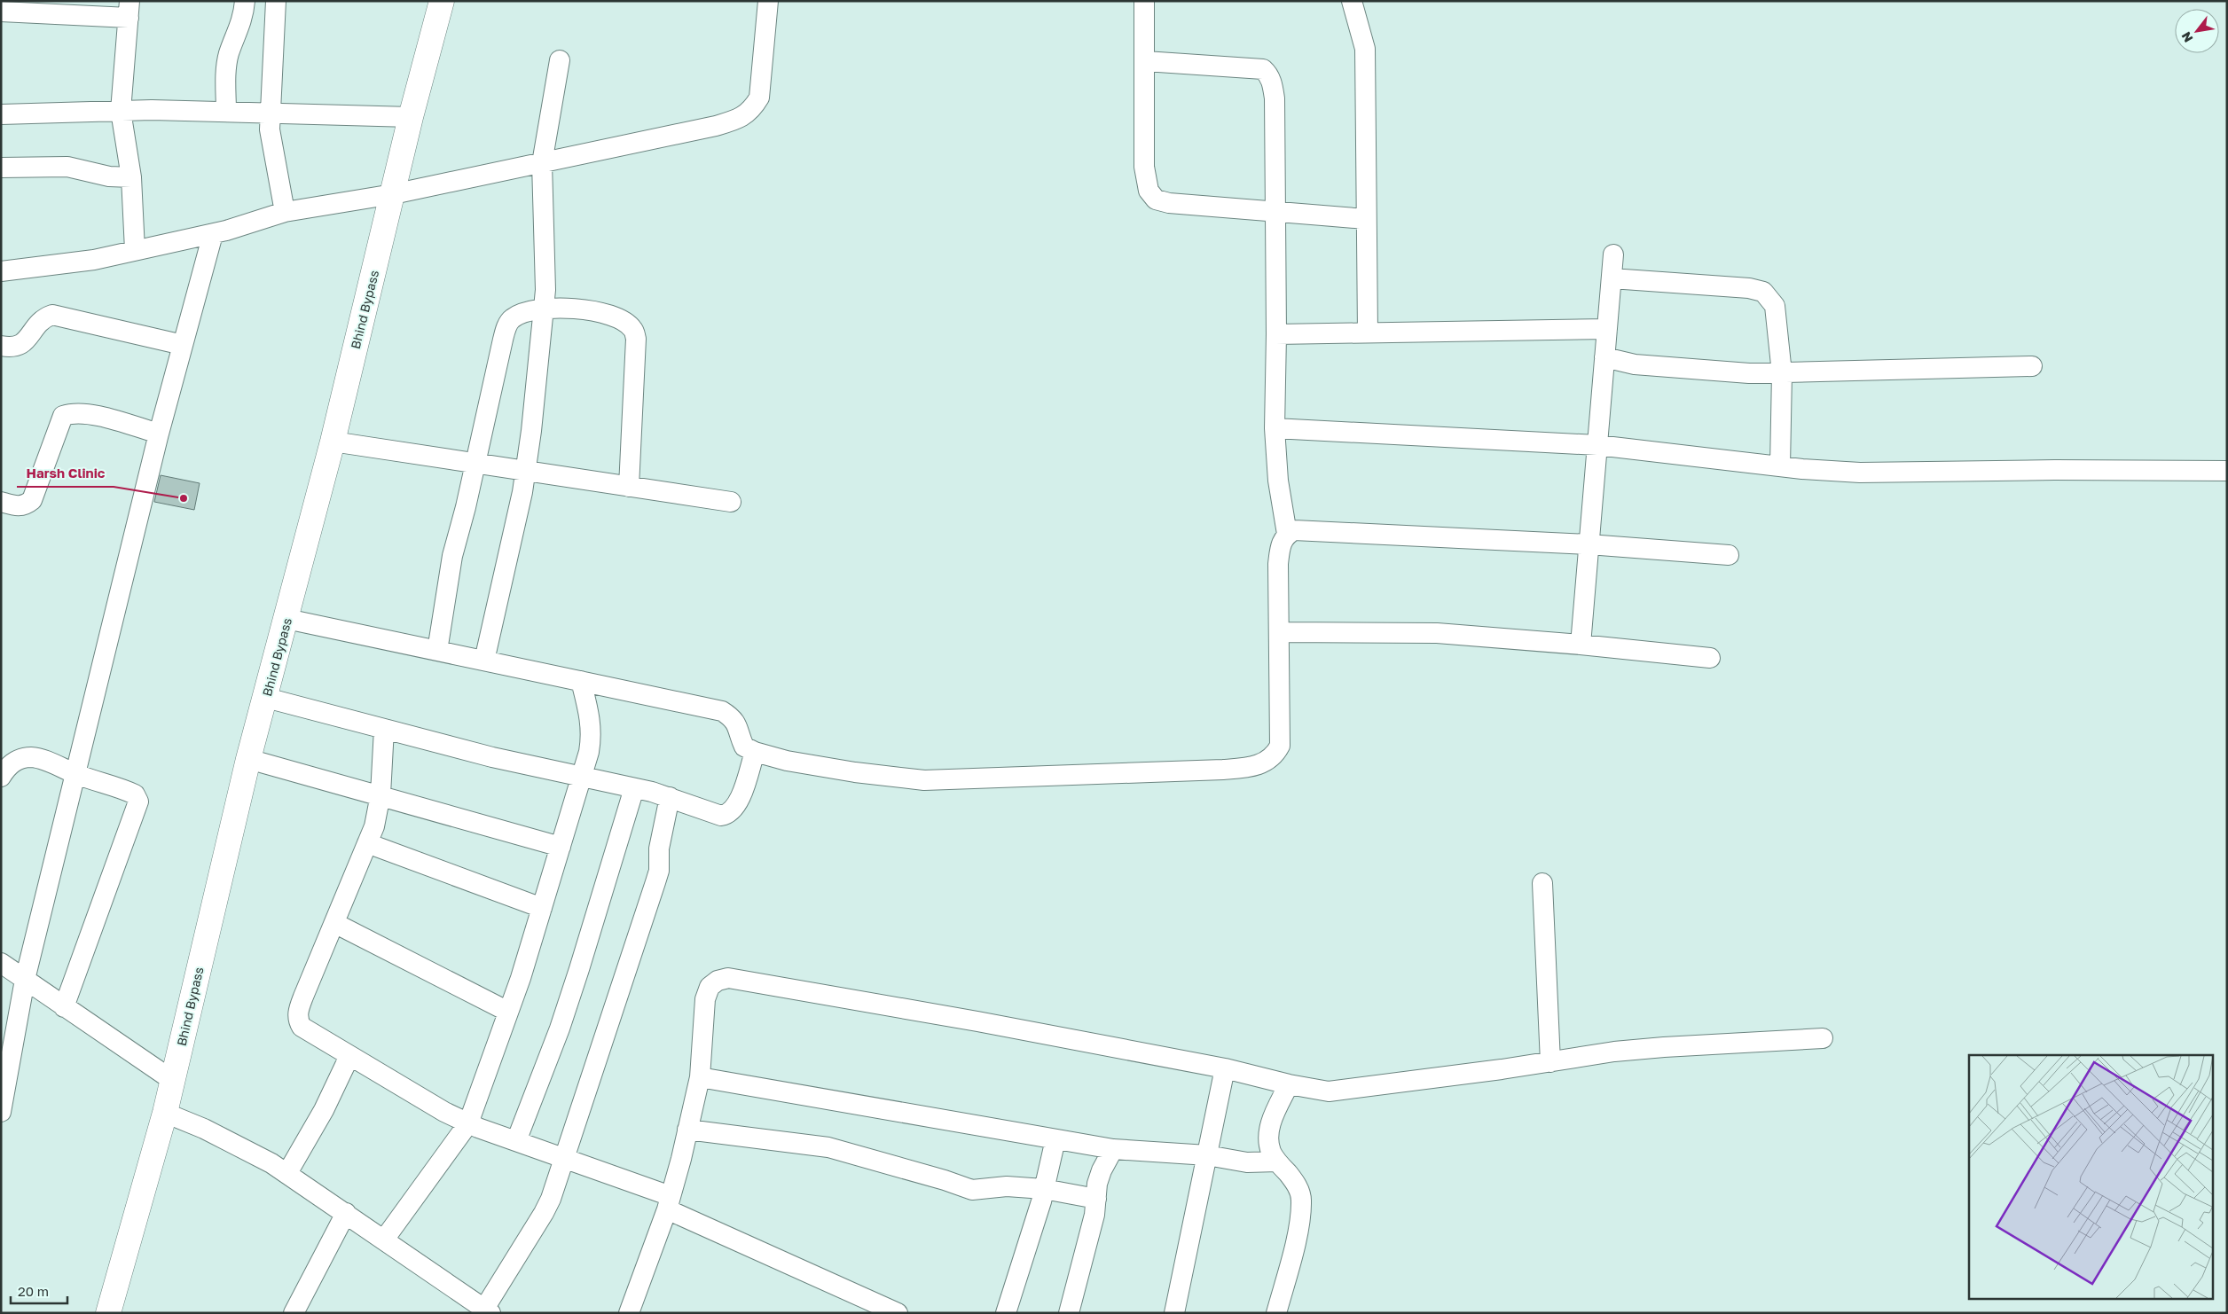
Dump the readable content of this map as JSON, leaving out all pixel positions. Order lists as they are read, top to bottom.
{
  "streets": {
    "street": ["Bhind Bypass"]
  },
  "places": ["Harsh Clinic"],
  "scale_bar": "20 m",
  "north": "bottom left"
}
